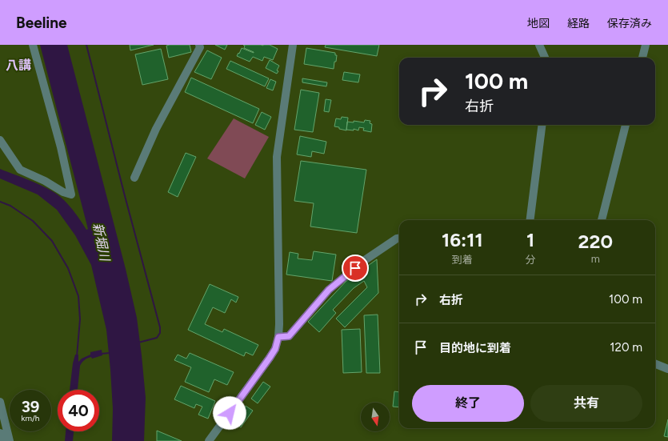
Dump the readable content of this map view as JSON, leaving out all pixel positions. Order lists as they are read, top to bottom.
{
  "districts": ["八講"],
  "water": ["新堀川"],
  "north": "bottom",
  "page": {
    "header": "Beeline",
    "nav": ["地図", "経路", "保存済み"],
    "turn": ["100 m", "右折"],
    "eta": [
      "16:11",
      "到着",
      "1",
      "分",
      "220",
      "m"
    ],
    "list": [
      {
        "name": "右折",
        "value": "100 m"
      },
      {
        "name": "目的地に到着",
        "value": "120 m"
      }
    ],
    "buttons": ["終了", "共有"],
    "speed": "39 km/h",
    "limit": "40"
  }
}
